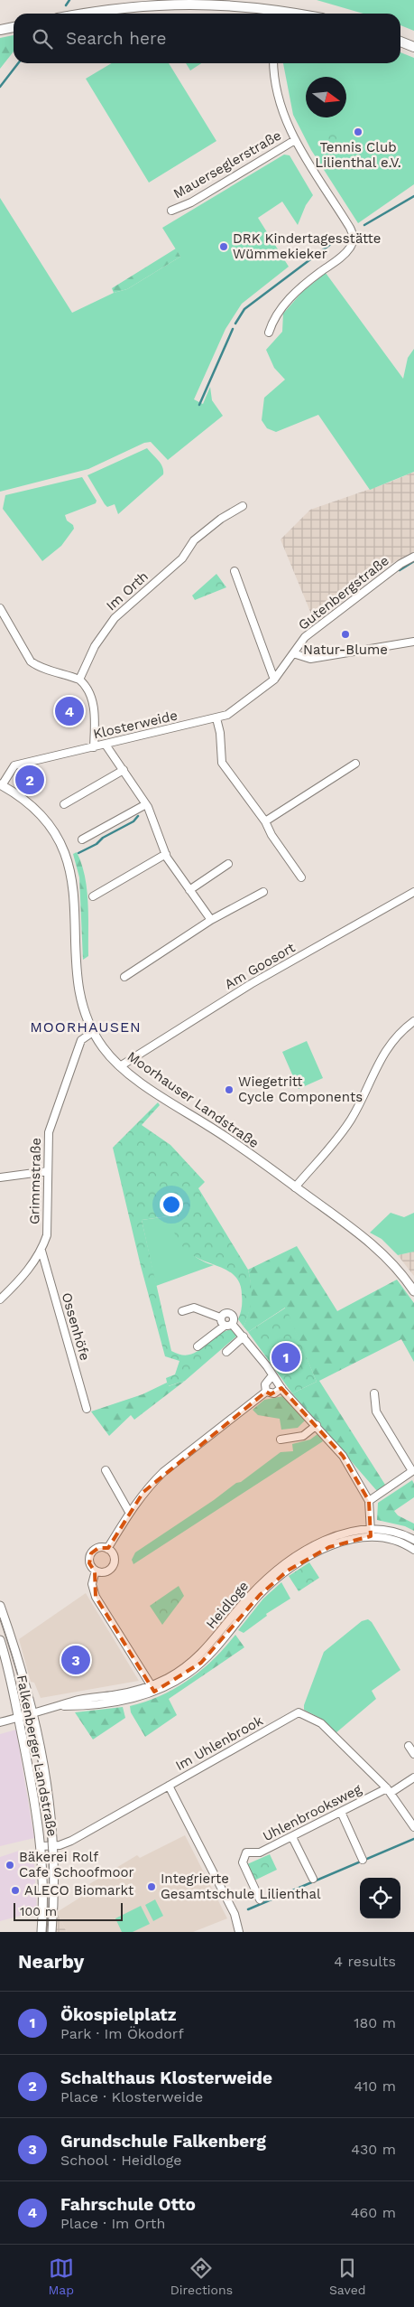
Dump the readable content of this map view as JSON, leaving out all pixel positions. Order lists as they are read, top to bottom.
{
  "streets": {
    "street": [
      "Mauerseglerstraße",
      "Im Orth",
      "Gutenbergstraße",
      "Klosterweide",
      "Am Goosort",
      "Moorhauser Landstraße",
      "Grimmstraße",
      "Ossenhöfe",
      "Heidloge",
      "Im Uhlenbrook",
      "Falkenberger Landstraße",
      "Uhlenbrooksweg"
    ]
  },
  "crossings": [
    ["Gutenbergstraße", "Klosterweide"],
    ["Klosterweide", "Moorhauser Landstraße"],
    ["Am Goosort", "Moorhauser Landstraße"],
    ["Moorhauser Landstraße", "Grimmstraße"],
    ["Grimmstraße", "Ossenhöfe"],
    ["Heidloge", "Falkenberger Landstraße"],
    ["Im Uhlenbrook", "Falkenberger Landstraße"],
    ["Im Uhlenbrook", "Uhlenbrooksweg"]
  ],
  "districts": ["MOORHAUSEN"],
  "places": [
    "Tennis Club Lilienthal e.V.",
    "DRK Kindertagesstätte Wümmekieker",
    "Natur-Blume",
    "Wiegetritt Cycle Components",
    "Bäkerei Rolf Cafe Schoofmoor",
    "Integrierte Gesamtschule Lilienthal",
    "ALECO Biomarkt"
  ],
  "scale_bar": "100 m",
  "north": "right",
  "page": {
    "search": "Search here",
    "pins": [
      "4",
      "2",
      "1",
      "3"
    ],
    "scale": "100 m",
    "heading": ["Nearby", "4 results"],
    "list": [
      {
        "mark": "1",
        "name": "Ökospielplatz",
        "note": "Park · Im Ökodorf",
        "value": "180 m"
      },
      {
        "mark": "2",
        "name": "Schalthaus Klosterweide",
        "note": "Place · Klosterweide",
        "value": "410 m"
      },
      {
        "mark": "3",
        "name": "Grundschule Falkenberg",
        "note": "School · Heidloge",
        "value": "430 m"
      },
      {
        "mark": "4",
        "name": "Fahrschule Otto",
        "note": "Place · Im Orth",
        "value": "460 m"
      }
    ],
    "nav": ["Map", "Directions", "Saved"]
  }
}
